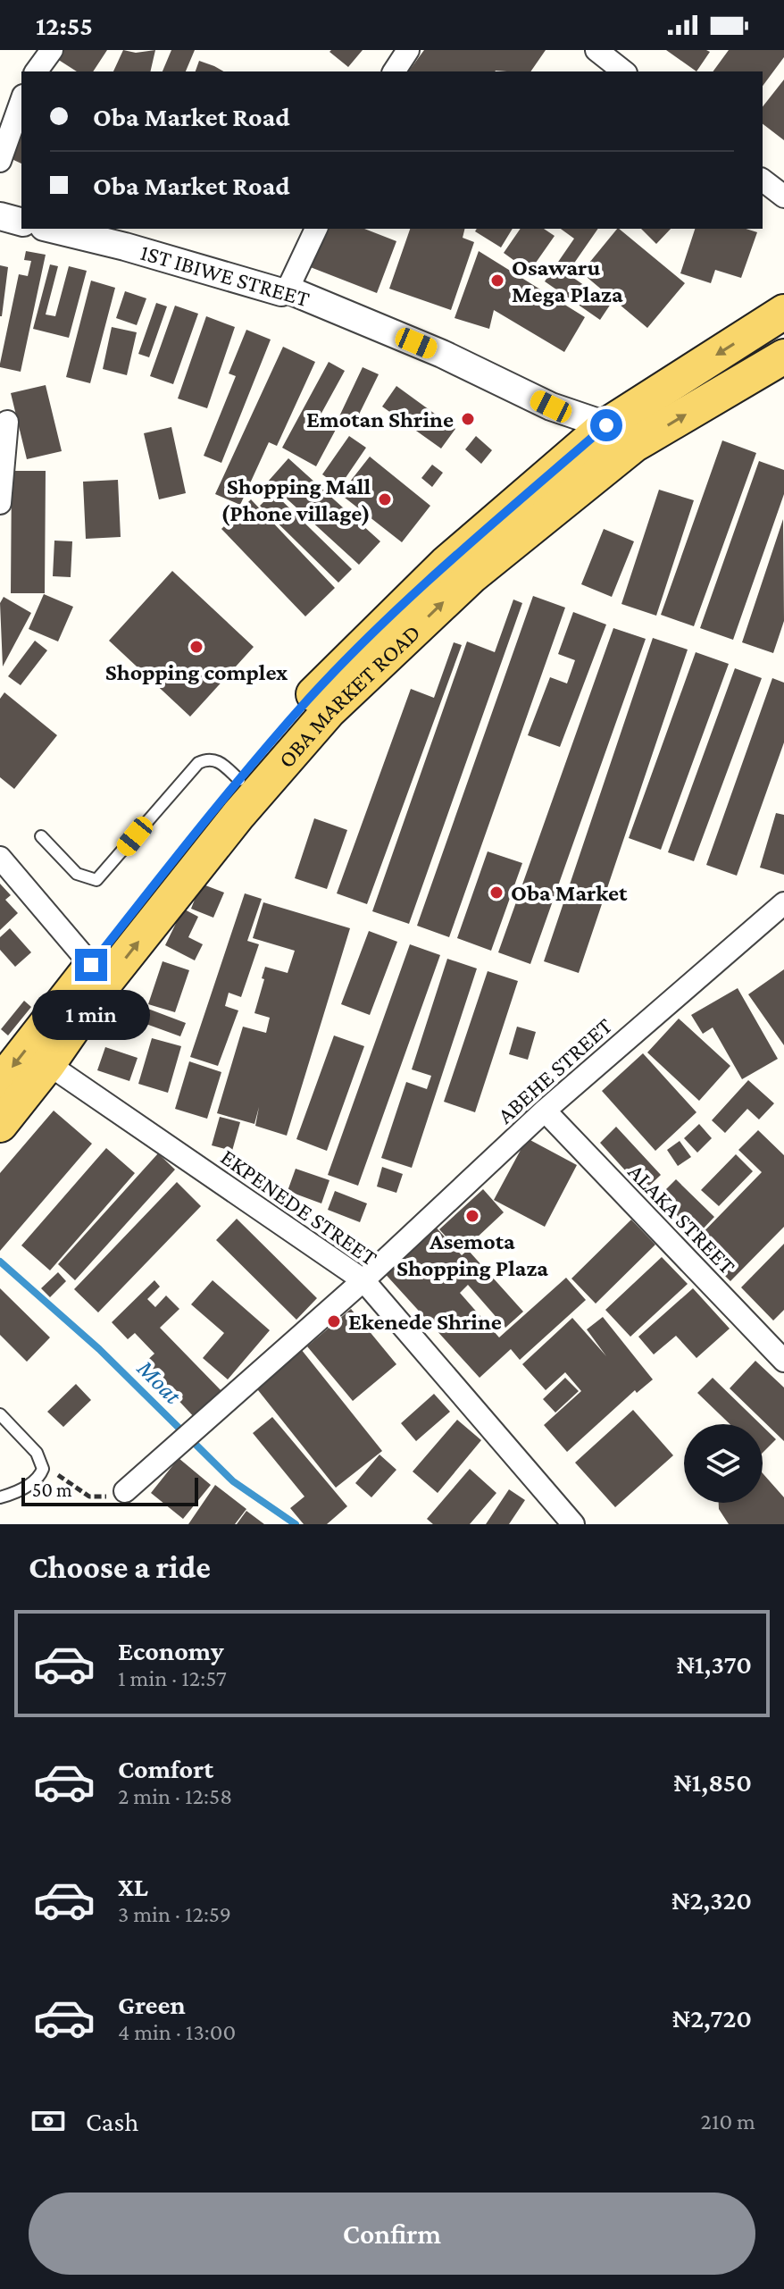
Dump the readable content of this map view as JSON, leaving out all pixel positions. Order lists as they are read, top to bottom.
{
  "streets": {
    "main road": ["OBA MARKET ROAD"],
    "street": [
      "1ST IBIWE STREET",
      "ABEHE STREET",
      "EKPENEDE STREET",
      "ALAKA STREET"
    ]
  },
  "crossings": [
    ["1ST IBIWE STREET", "OBA MARKET ROAD"],
    ["OBA MARKET ROAD", "EKPENEDE STREET"],
    ["ABEHE STREET", "EKPENEDE STREET"],
    ["ABEHE STREET", "ALAKA STREET"]
  ],
  "water": ["Moat"],
  "places": [
    "Osawaru Mega Plaza",
    "Emotan Shrine",
    "Shopping Mall (Phone village)",
    "Shopping complex",
    "Oba Market",
    "Asemota Shopping Plaza",
    "Ekenede Shrine"
  ],
  "scale_bar": "50 m",
  "page": {
    "status": "12:55",
    "banner": ["Oba Market Road", "Oba Market Road"],
    "bubble": "1 min",
    "scale": "50 m",
    "heading": "Choose a ride",
    "list": [
      {
        "name": "Economy",
        "note": "1 min · 12:57",
        "value": "₦1,370"
      },
      {
        "name": "Comfort",
        "note": "2 min · 12:58",
        "value": "₦1,850"
      },
      {
        "name": "XL",
        "note": "3 min · 12:59",
        "value": "₦2,320"
      },
      {
        "name": "Green",
        "note": "4 min · 13:00",
        "value": "₦2,720"
      }
    ],
    "pay": ["Cash", "210 m"],
    "buttons": "Confirm"
  }
}
